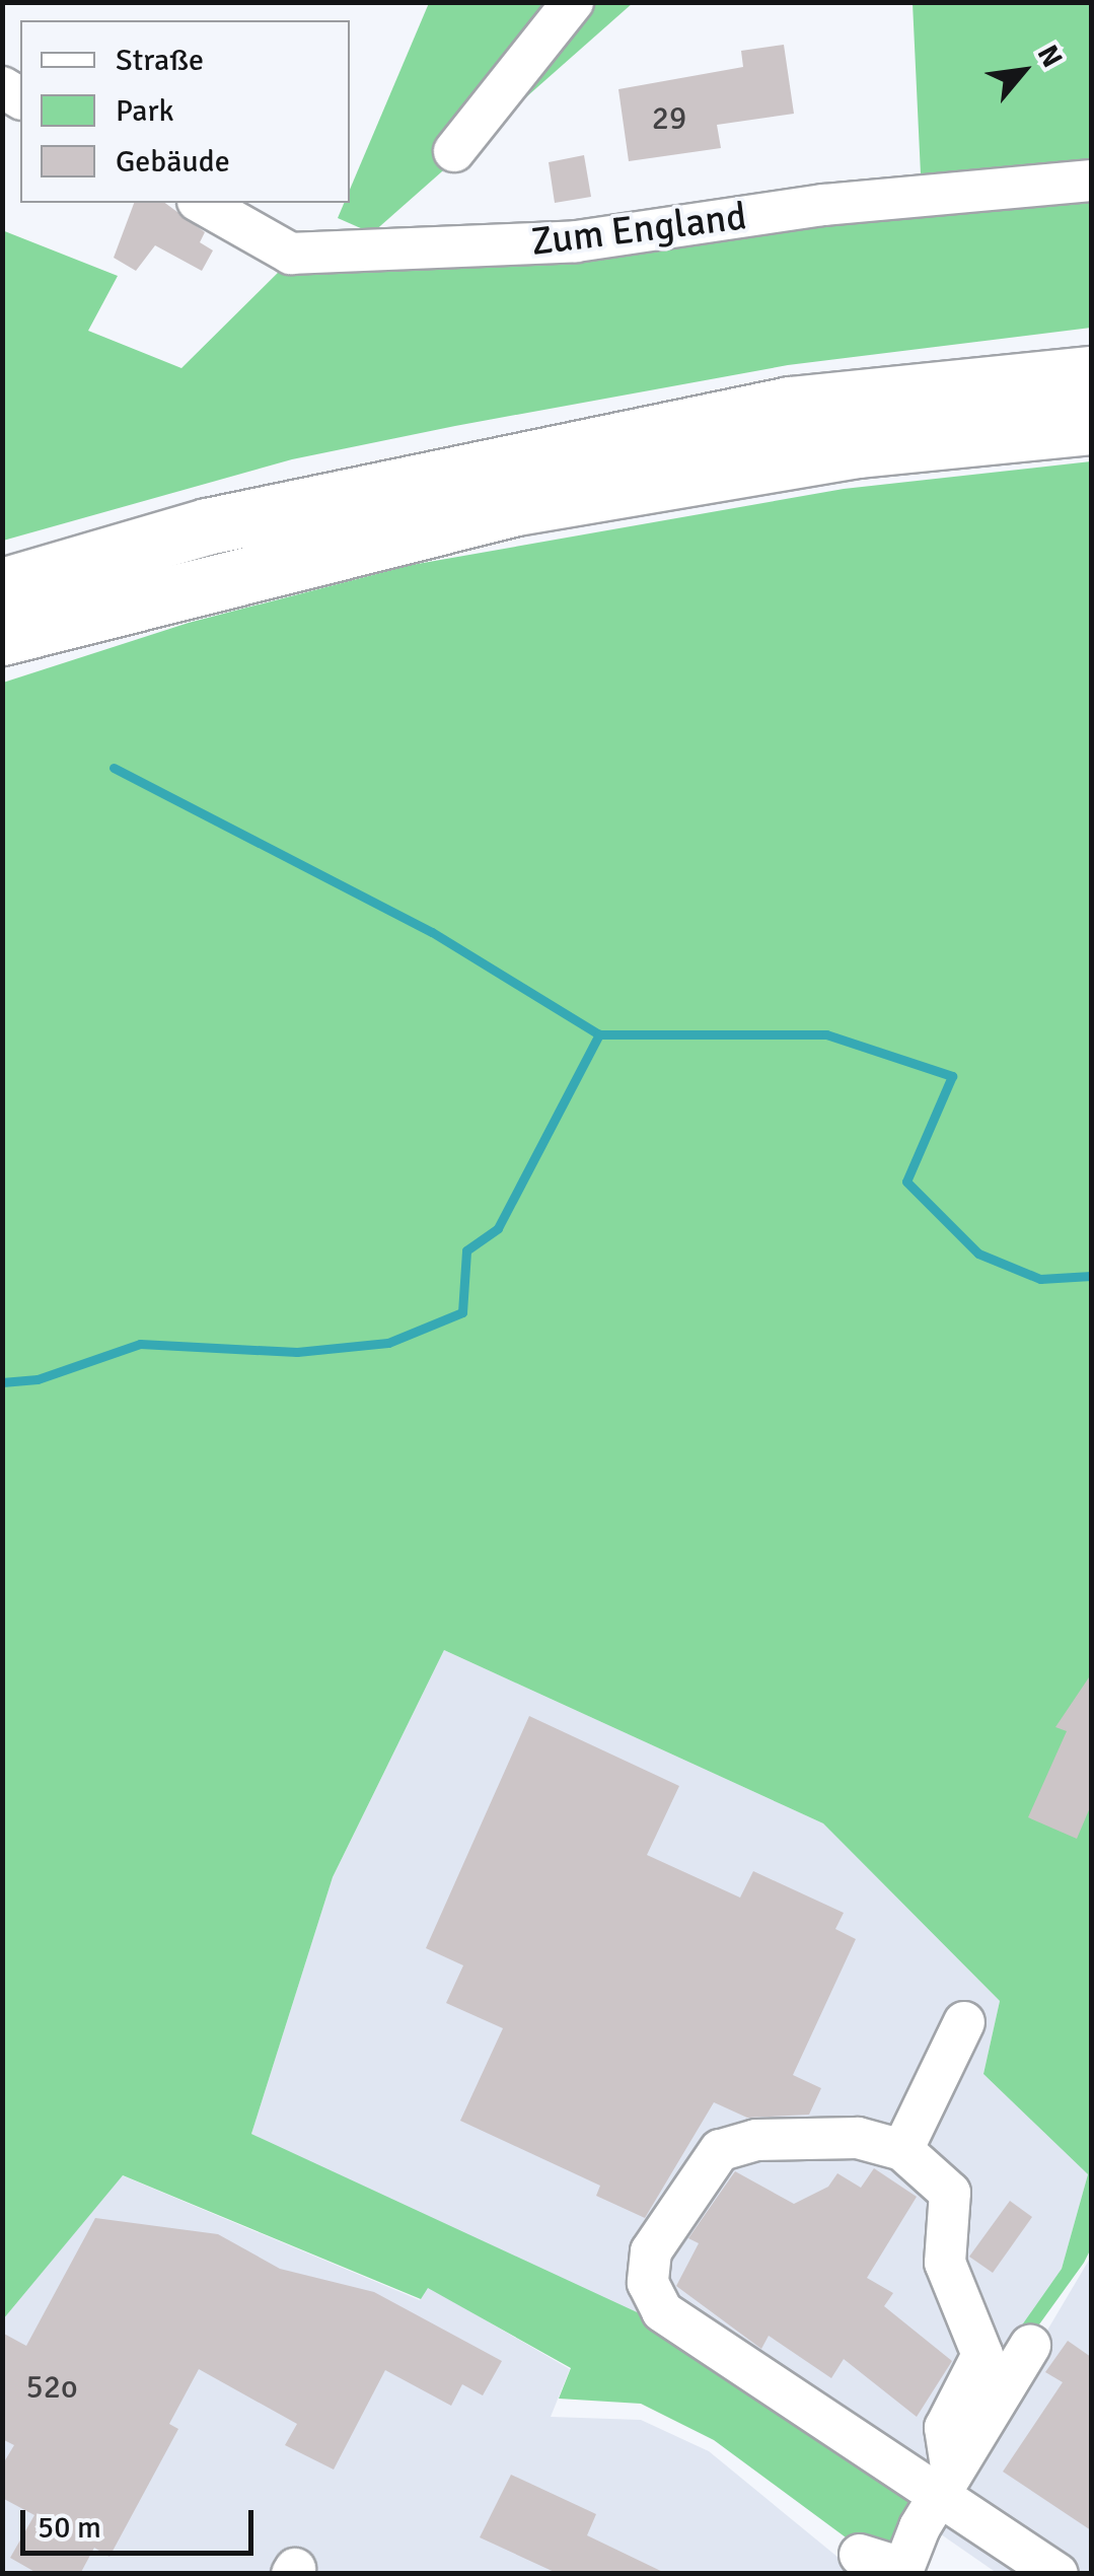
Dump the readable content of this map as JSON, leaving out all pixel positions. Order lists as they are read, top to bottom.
{
  "streets": {
    "street": ["Zum England"]
  },
  "house_numbers": ["29", "52o"],
  "legend": ["Straße", "Park", "Gebäude"],
  "scale_bar": "50 m",
  "north": "top right"
}
